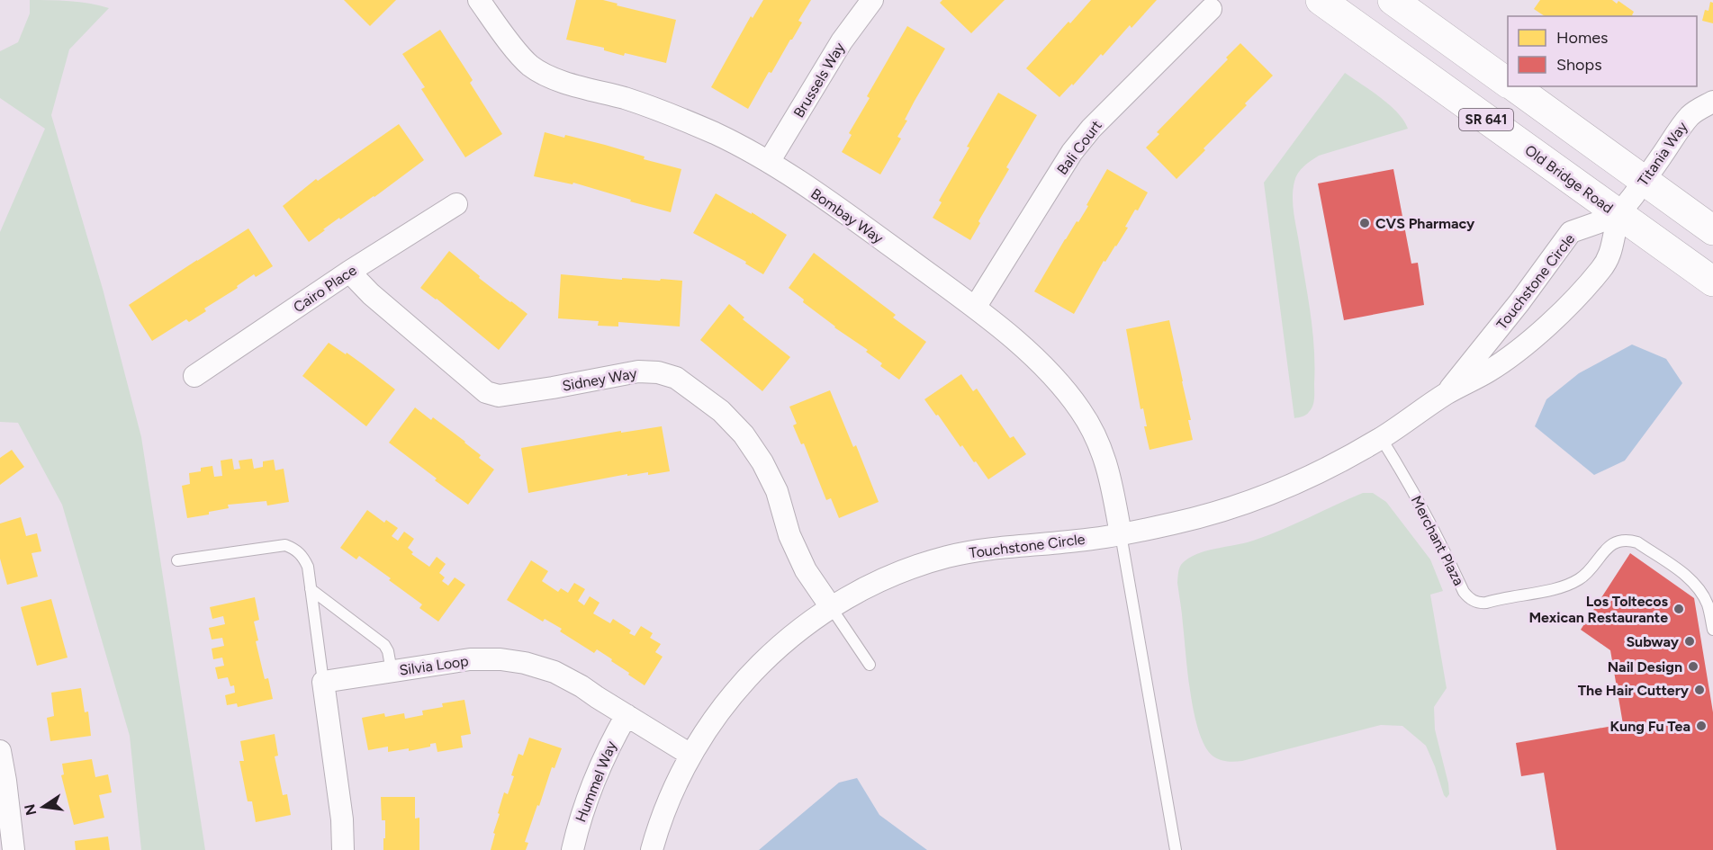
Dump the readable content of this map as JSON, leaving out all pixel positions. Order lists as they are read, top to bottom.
{
  "streets": {
    "main road": ["SR 641", "Old Bridge Road"],
    "street": [
      "Brussels Way",
      "Bali Court",
      "Titania Way",
      "Bombay Way",
      "Touchstone Circle",
      "Cairo Place",
      "Sidney Way",
      "Silvia Loop",
      "Hummel Way"
    ],
    "lane": ["Merchant Plaza"]
  },
  "crossings": [
    ["Brussels Way", "Bombay Way"],
    ["SR 641", "Titania Way"],
    ["Bali Court", "Bombay Way"],
    ["Titania Way", "Old Bridge Road"],
    ["Titania Way", "Touchstone Circle"],
    ["Old Bridge Road", "Touchstone Circle"],
    ["Bombay Way", "Touchstone Circle"],
    ["Touchstone Circle", "Sidney Way"],
    ["Touchstone Circle", "Merchant Plaza"],
    ["Touchstone Circle", "Silvia Loop"],
    ["Cairo Place", "Sidney Way"],
    ["Silvia Loop", "Hummel Way"]
  ],
  "places": [
    "CVS Pharmacy",
    "Los Toltecos Mexican Restaurante",
    "Subway",
    "Nail Design",
    "The Hair Cuttery",
    "Kung Fu Tea"
  ],
  "legend": ["Homes", "Shops"],
  "north": "left"
}
